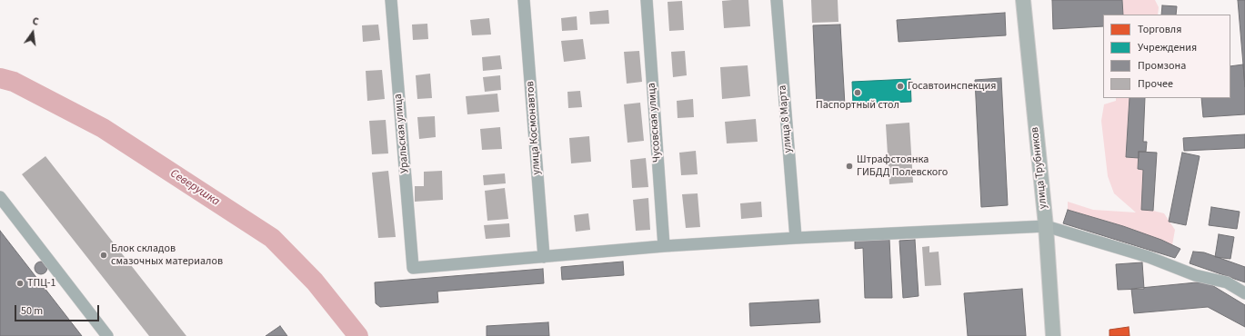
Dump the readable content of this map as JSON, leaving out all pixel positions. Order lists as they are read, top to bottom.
{
  "streets": {
    "main road": ["улица Трубников"],
    "street": [
      "улица 8 Марта",
      "Чусовская улица",
      "улица Космонавтов",
      "Уральская улица"
    ]
  },
  "crossings": [
    ["улица Космонавтов", "Уральская улица"]
  ],
  "water": ["Северушка"],
  "places": [
    "Госавтоинспекция",
    "Паспортный стол",
    "Штрафстоянка ГИБДД Полевского",
    "Блок складов смазочных материалов",
    "ТПЦ-1"
  ],
  "legend": [
    "Торговля",
    "Учреждения",
    "Промзона",
    "Прочее"
  ],
  "scale_bar": "50 m",
  "north": "top"
}
